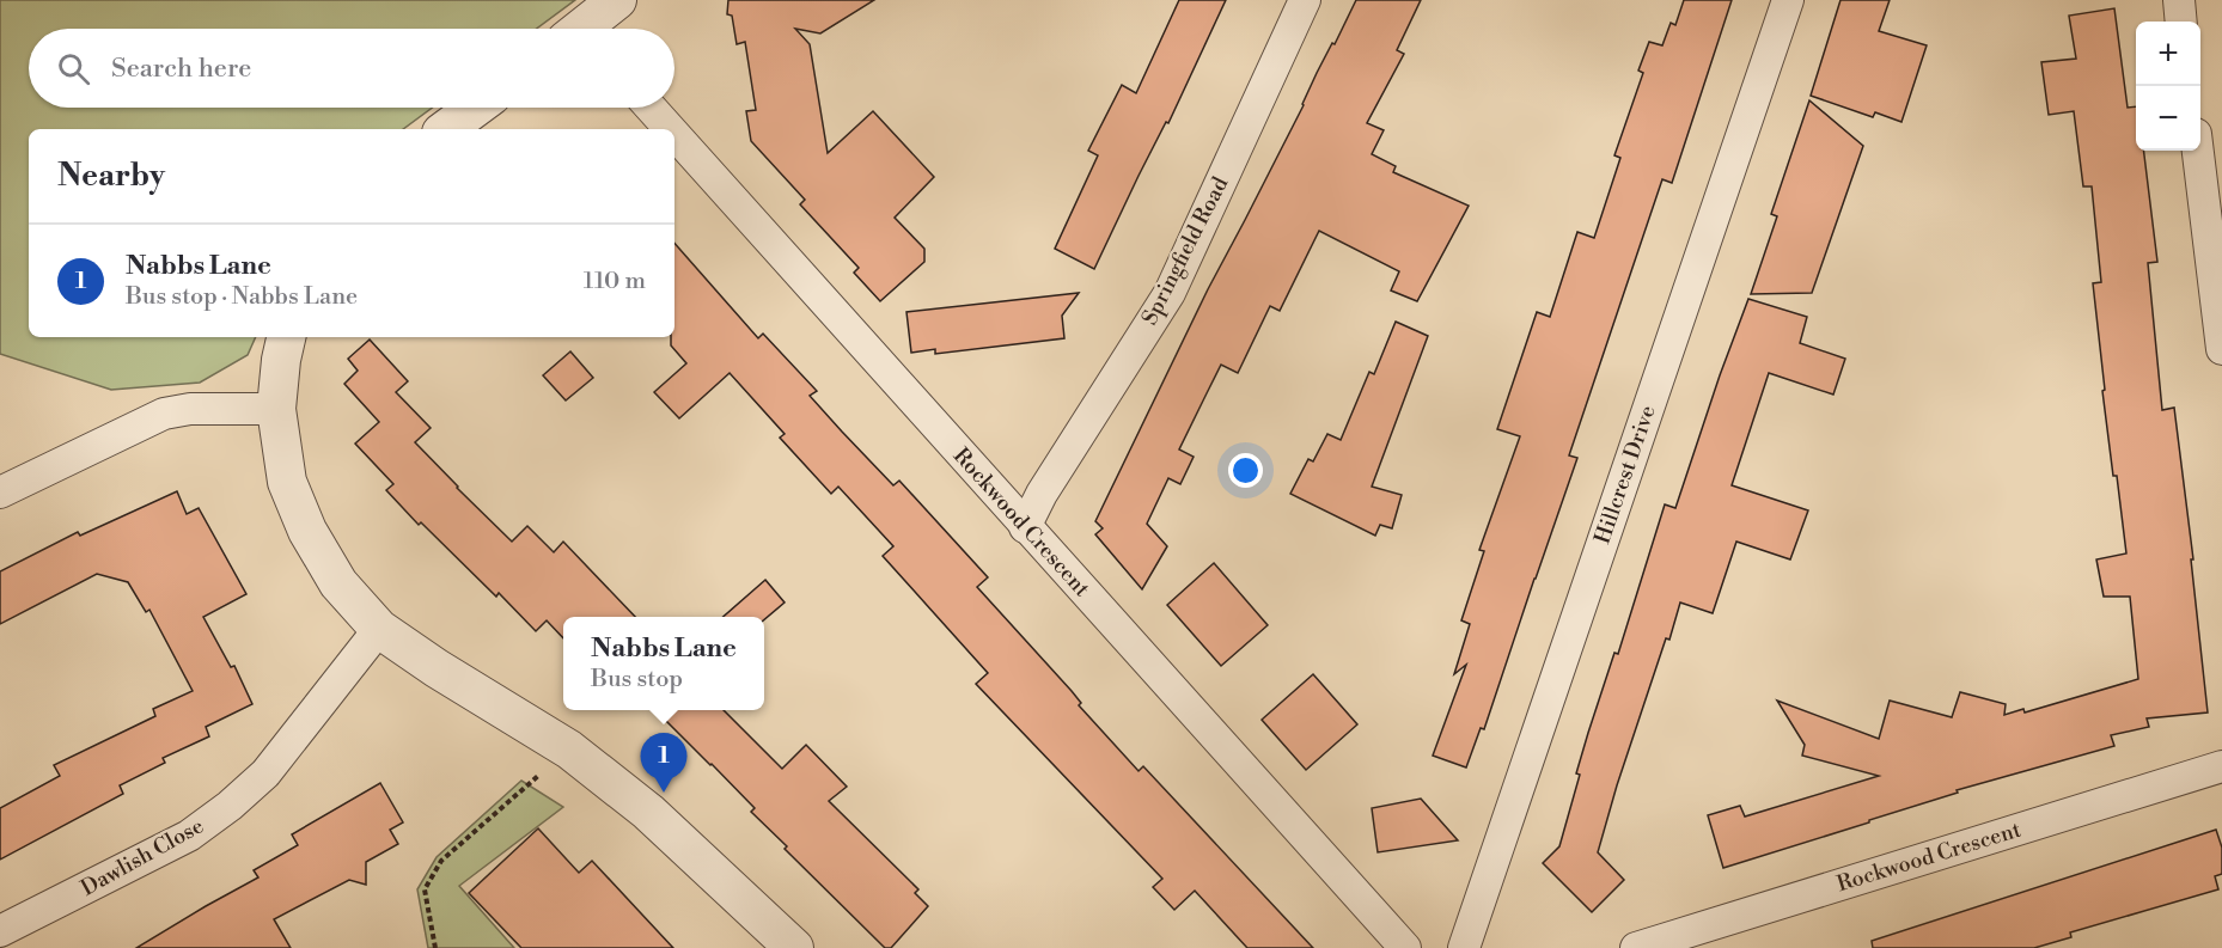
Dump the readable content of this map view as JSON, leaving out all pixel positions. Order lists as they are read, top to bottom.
{
  "streets": {
    "street": [
      "Springfield Road",
      "Hillcrest Drive",
      "Rockwood Crescent",
      "Dawlish Close"
    ]
  },
  "crossings": [
    ["Springfield Road", "Rockwood Crescent"]
  ],
  "page": {
    "map_buttons": ["+", "−"],
    "search": "Search here",
    "heading": "Nearby",
    "list": [
      {
        "mark": "1",
        "name": "Nabbs Lane",
        "note": "Bus stop · Nabbs Lane",
        "value": "110 m"
      }
    ],
    "popup": ["Nabbs Lane", "Bus stop"],
    "pins": "1"
  }
}
